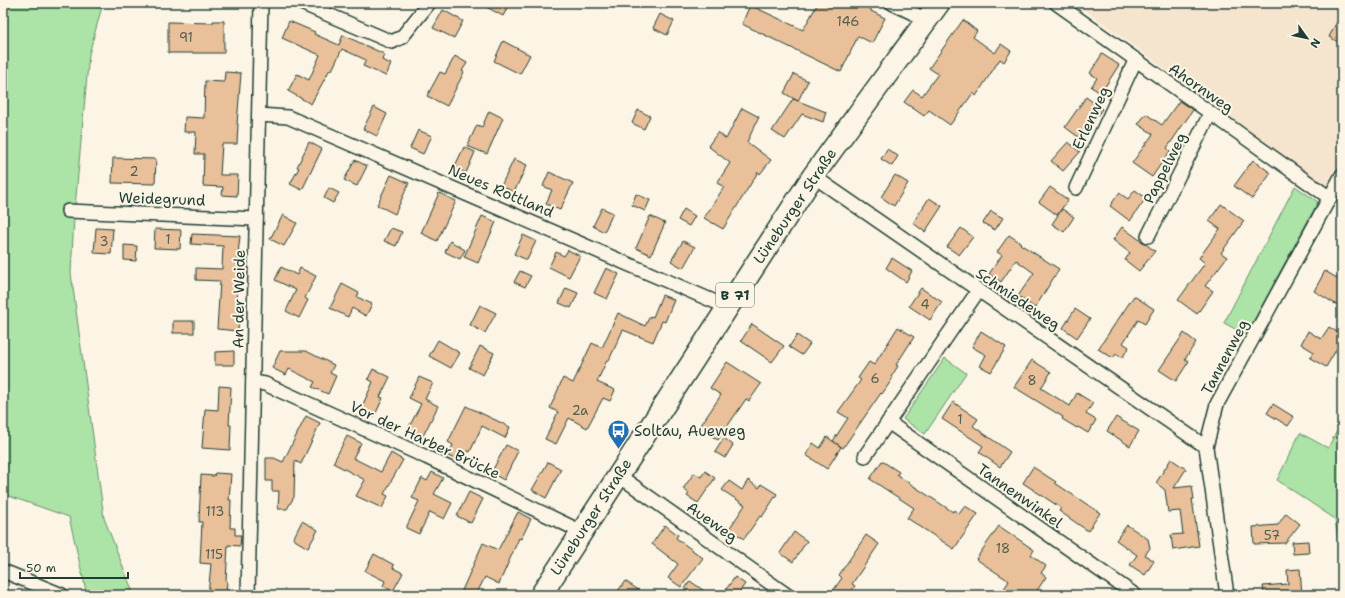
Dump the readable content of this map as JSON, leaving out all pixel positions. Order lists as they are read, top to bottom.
{
  "streets": {
    "main road": ["Lüneburger Straße", "B 71"],
    "street": [
      "Ahornweg",
      "Erlenweg",
      "Pappelweg",
      "Neues Rottland",
      "Weidegrund",
      "An der Weide",
      "Schmiedeweg",
      "Tannenweg",
      "Vor der Harber Brücke",
      "Tannenwinkel",
      "Aueweg"
    ]
  },
  "crossings": [
    ["Ahornweg", "Erlenweg"],
    ["Ahornweg", "Pappelweg"],
    ["Ahornweg", "Tannenweg"],
    ["Neues Rottland", "Lüneburger Straße"],
    ["Neues Rottland", "An der Weide"],
    ["Weidegrund", "An der Weide"],
    ["Lüneburger Straße", "Schmiedeweg"],
    ["Lüneburger Straße", "Vor der Harber Brücke"],
    ["Lüneburger Straße", "Aueweg"],
    ["An der Weide", "Vor der Harber Brücke"],
    ["Schmiedeweg", "Tannenweg"]
  ],
  "places": {
    "bus stop": ["Soltau, Aueweg"]
  },
  "house_numbers": [
    "146",
    "91",
    "2",
    "1",
    "3",
    "4",
    "6",
    "8",
    "2a",
    "1",
    "113",
    "57",
    "18",
    "115"
  ],
  "scale_bar": "50 m",
  "north": "bottom right"
}
